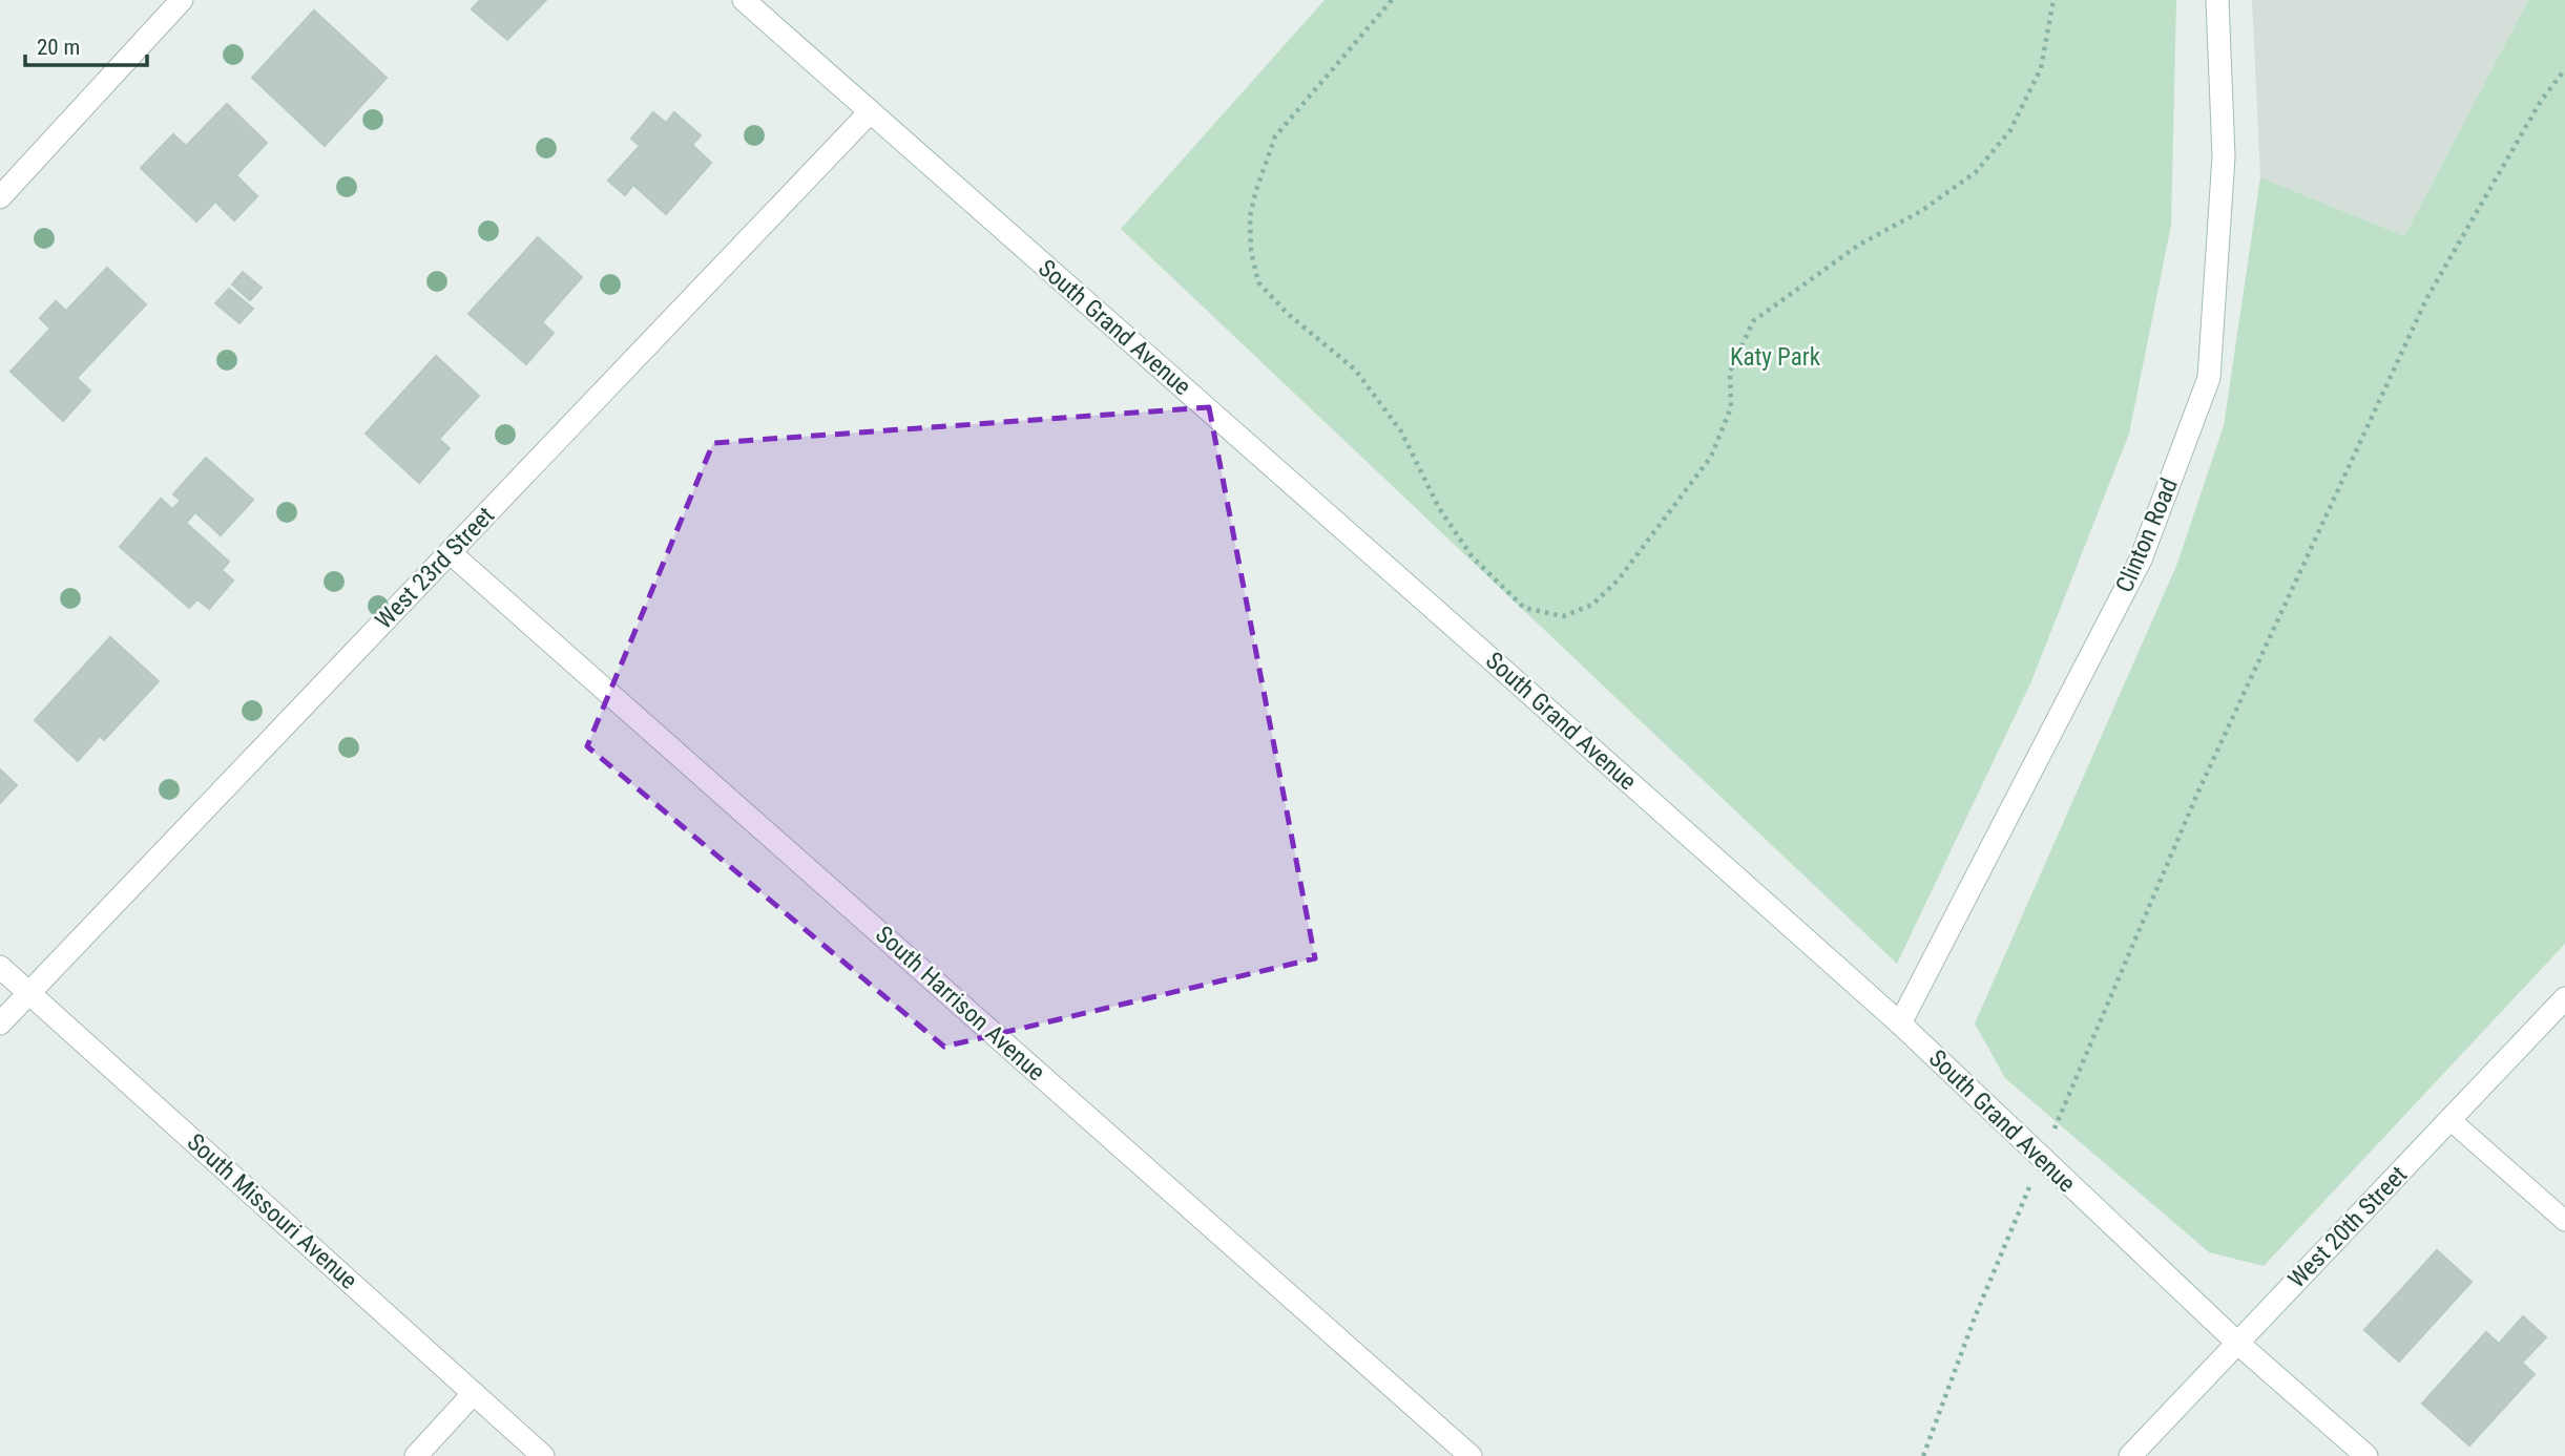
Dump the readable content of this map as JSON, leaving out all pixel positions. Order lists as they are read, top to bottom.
{
  "streets": {
    "street": [
      "South Grand Avenue",
      "Clinton Road",
      "West 23rd Street",
      "South Harrison Avenue",
      "South Missouri Avenue",
      "West 20th Street"
    ]
  },
  "crossings": [
    ["South Grand Avenue", "Clinton Road"],
    ["South Grand Avenue", "West 23rd Street"],
    ["South Grand Avenue", "West 20th Street"],
    ["West 23rd Street", "South Harrison Avenue"],
    ["West 23rd Street", "South Missouri Avenue"]
  ],
  "parks": ["Katy Park"],
  "scale_bar": "20 m"
}
